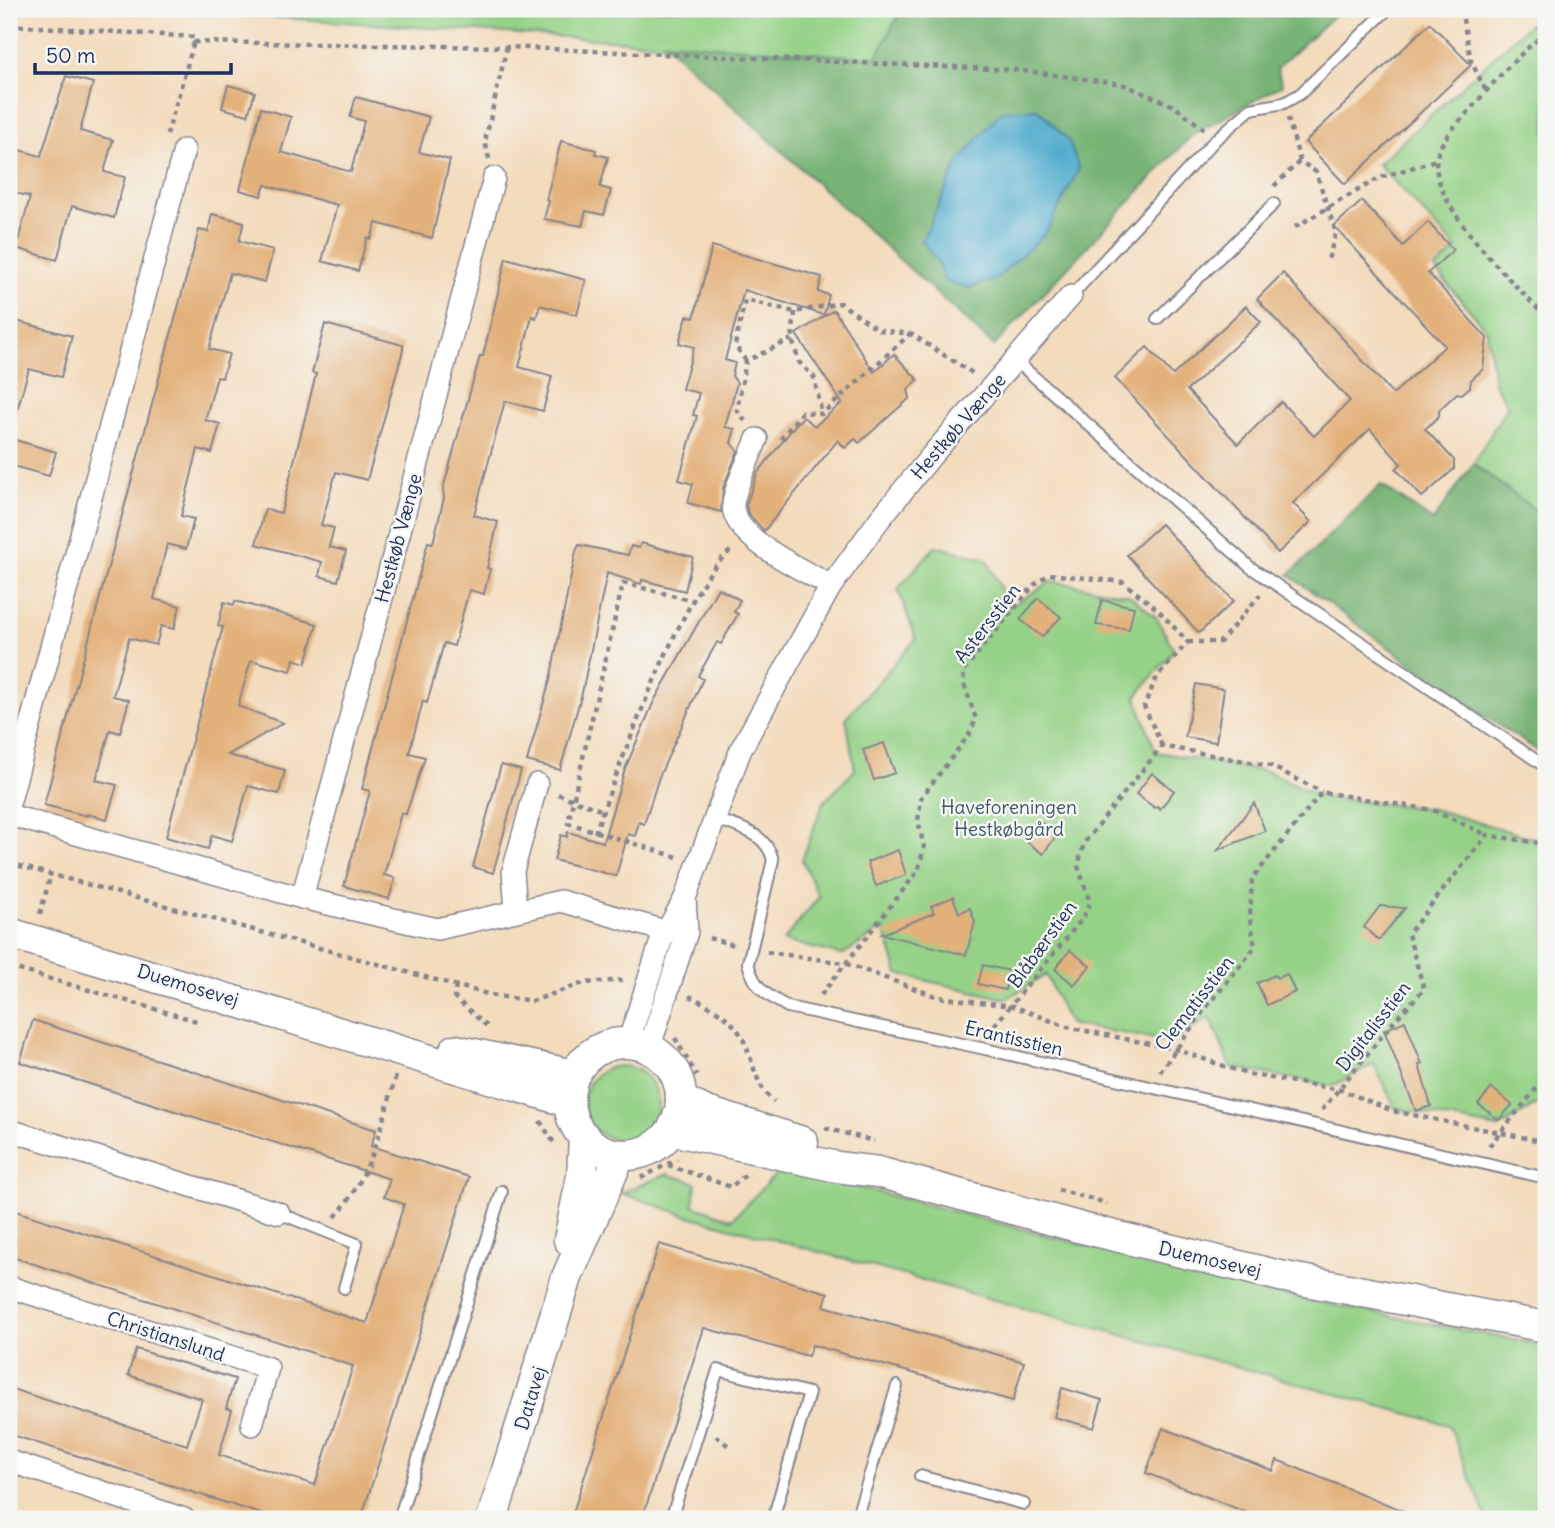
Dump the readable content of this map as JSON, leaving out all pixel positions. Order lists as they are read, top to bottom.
{
  "streets": {
    "street": [
      "Hestkøb Vænge",
      "Duemosevej",
      "Christianslund",
      "Datavej"
    ],
    "lane": ["Erantisstien"],
    "path": [
      "Astersstien",
      "Blåbærstien",
      "Clematisstien",
      "Digitalisstien"
    ]
  },
  "crossings": [
    ["Hestkøb Vænge", "Duemosevej"],
    ["Hestkøb Vænge", "Erantisstien"],
    ["Hestkøb Vænge", "Datavej"],
    ["Astersstien", "Erantisstien"],
    ["Blåbærstien", "Erantisstien"],
    ["Duemosevej", "Datavej"],
    ["Clematisstien", "Erantisstien"],
    ["Digitalisstien", "Erantisstien"]
  ],
  "parks": ["Haveforeningen Hestkøbgård"],
  "scale_bar": "50 m"
}
